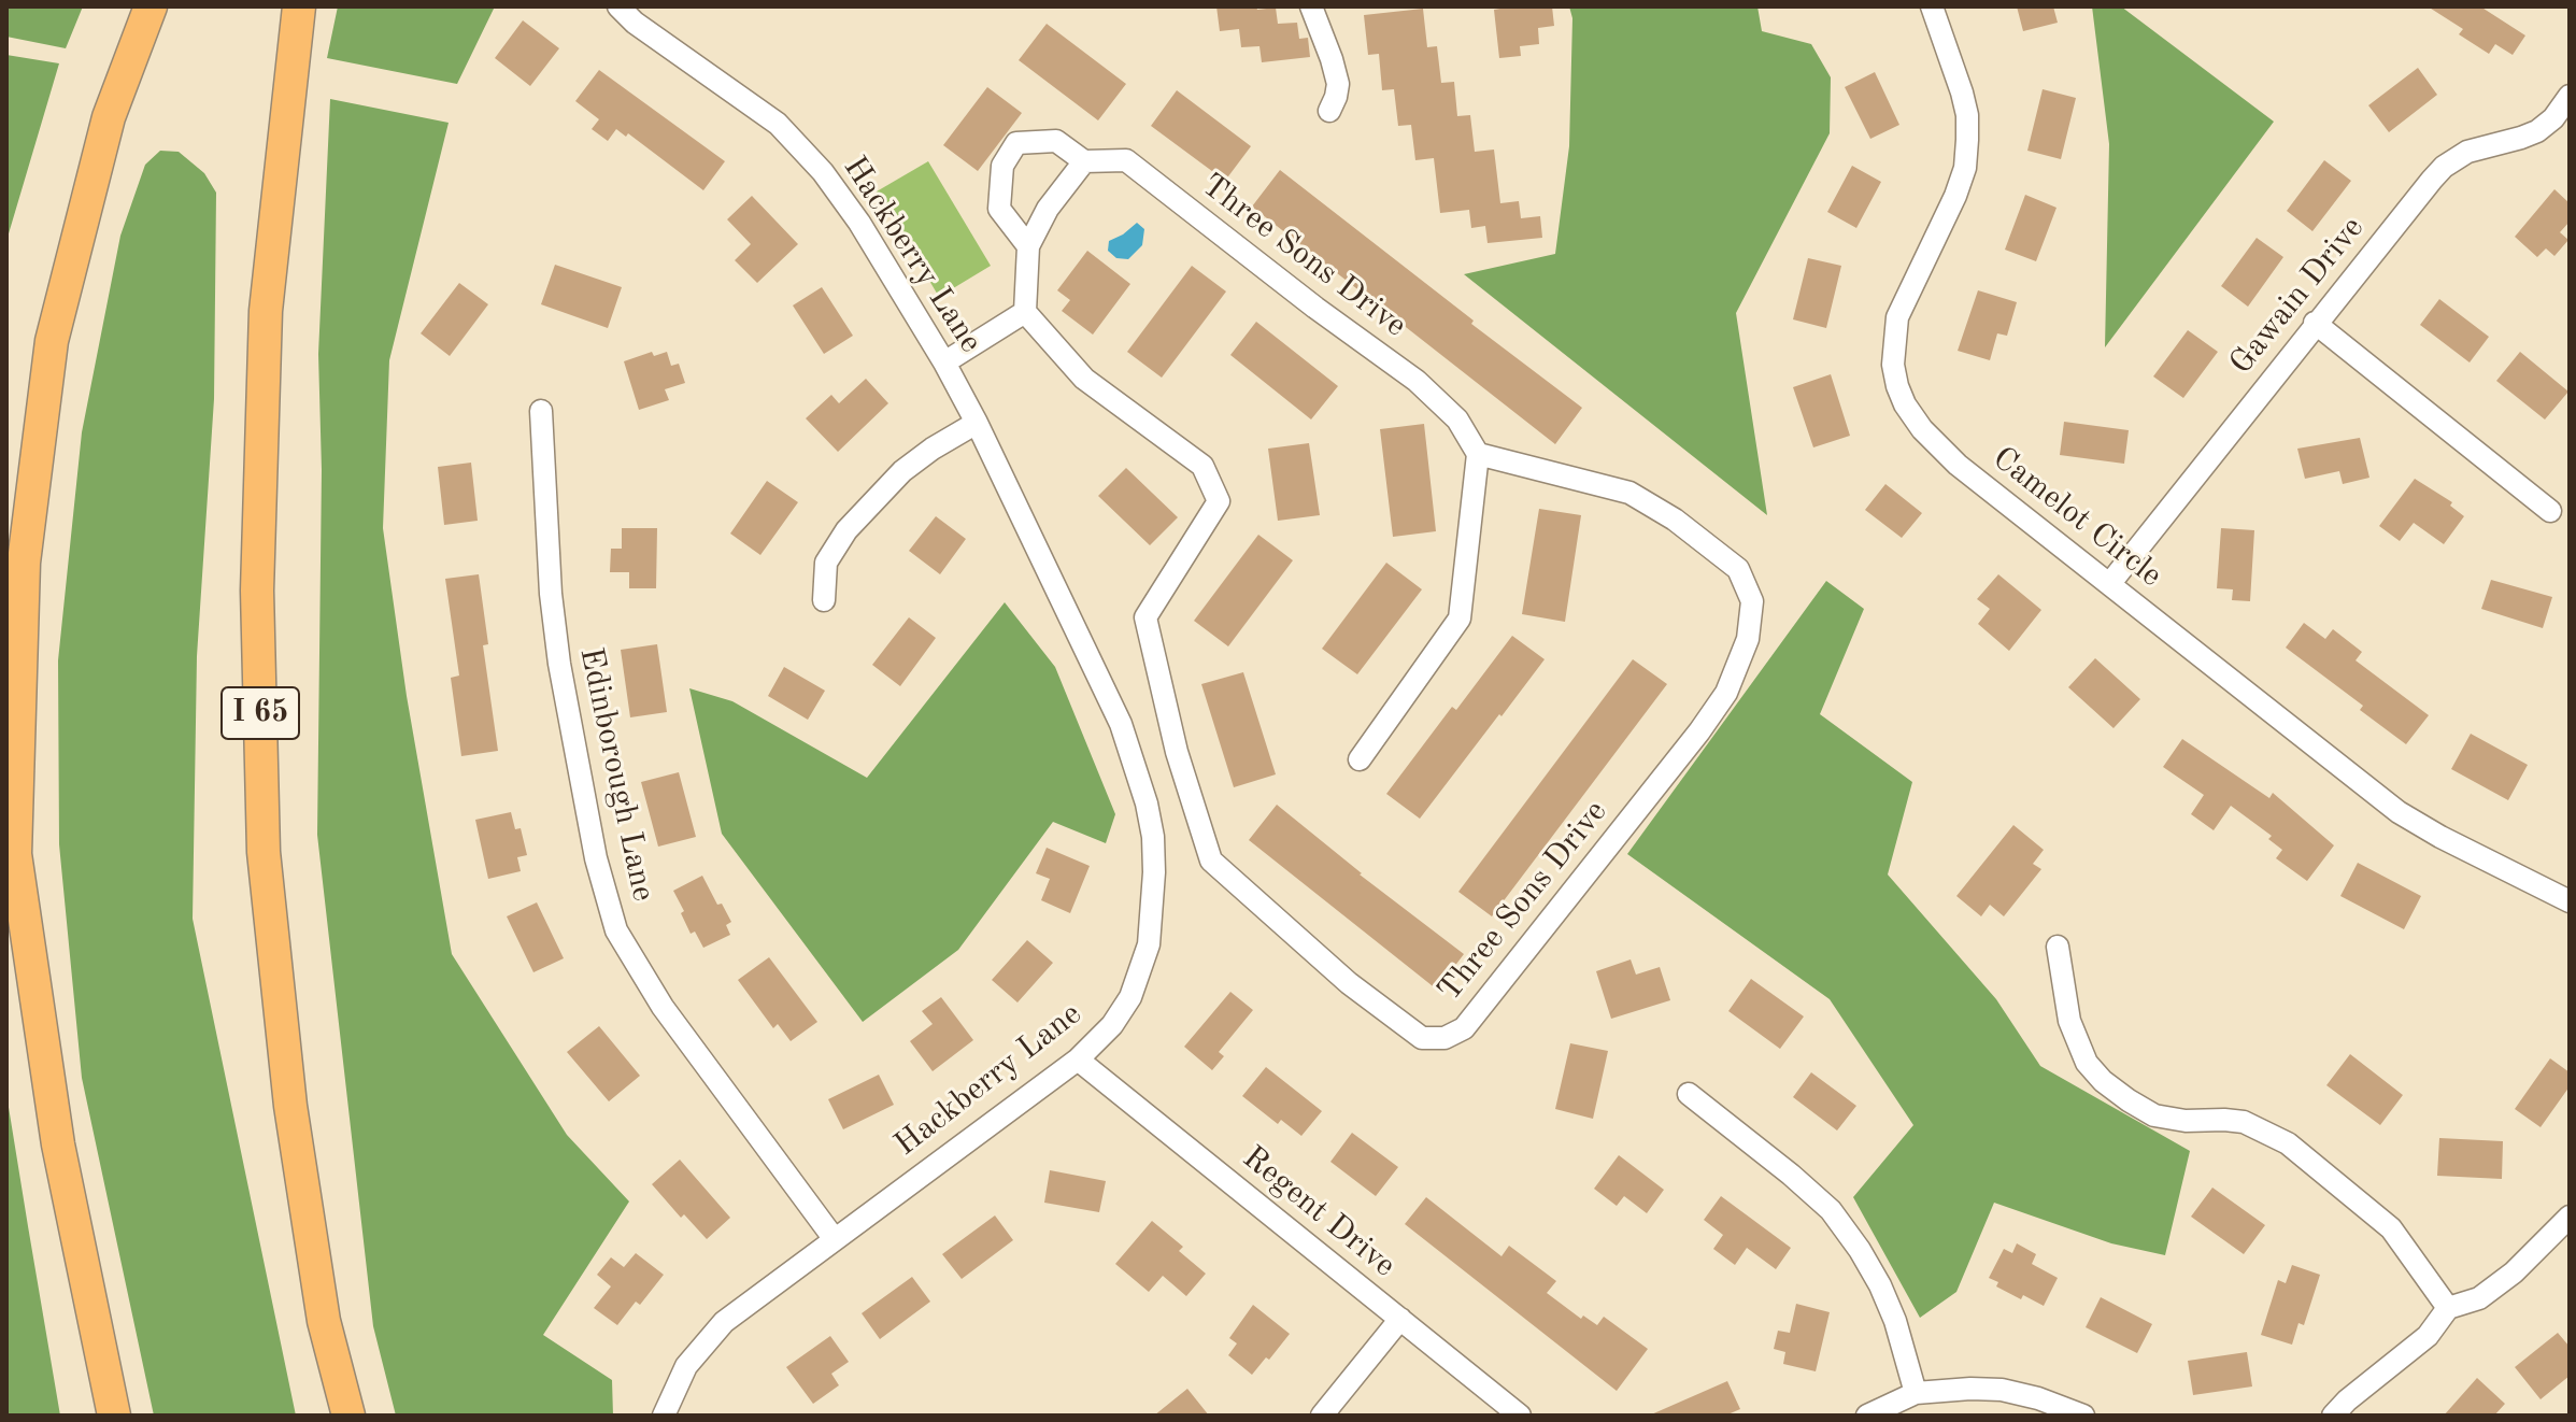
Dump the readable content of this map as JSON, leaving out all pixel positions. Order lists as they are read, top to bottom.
{
  "streets": {
    "highway": ["I 65"],
    "street": [
      "Hackberry Lane",
      "Three Sons Drive",
      "Gawain Drive",
      "Camelot Circle",
      "Edinborough Lane",
      "Regent Drive"
    ]
  },
  "crossings": [
    ["Hackberry Lane", "Edinborough Lane"],
    ["Hackberry Lane", "Regent Drive"],
    ["Gawain Drive", "Camelot Circle"]
  ]
}
